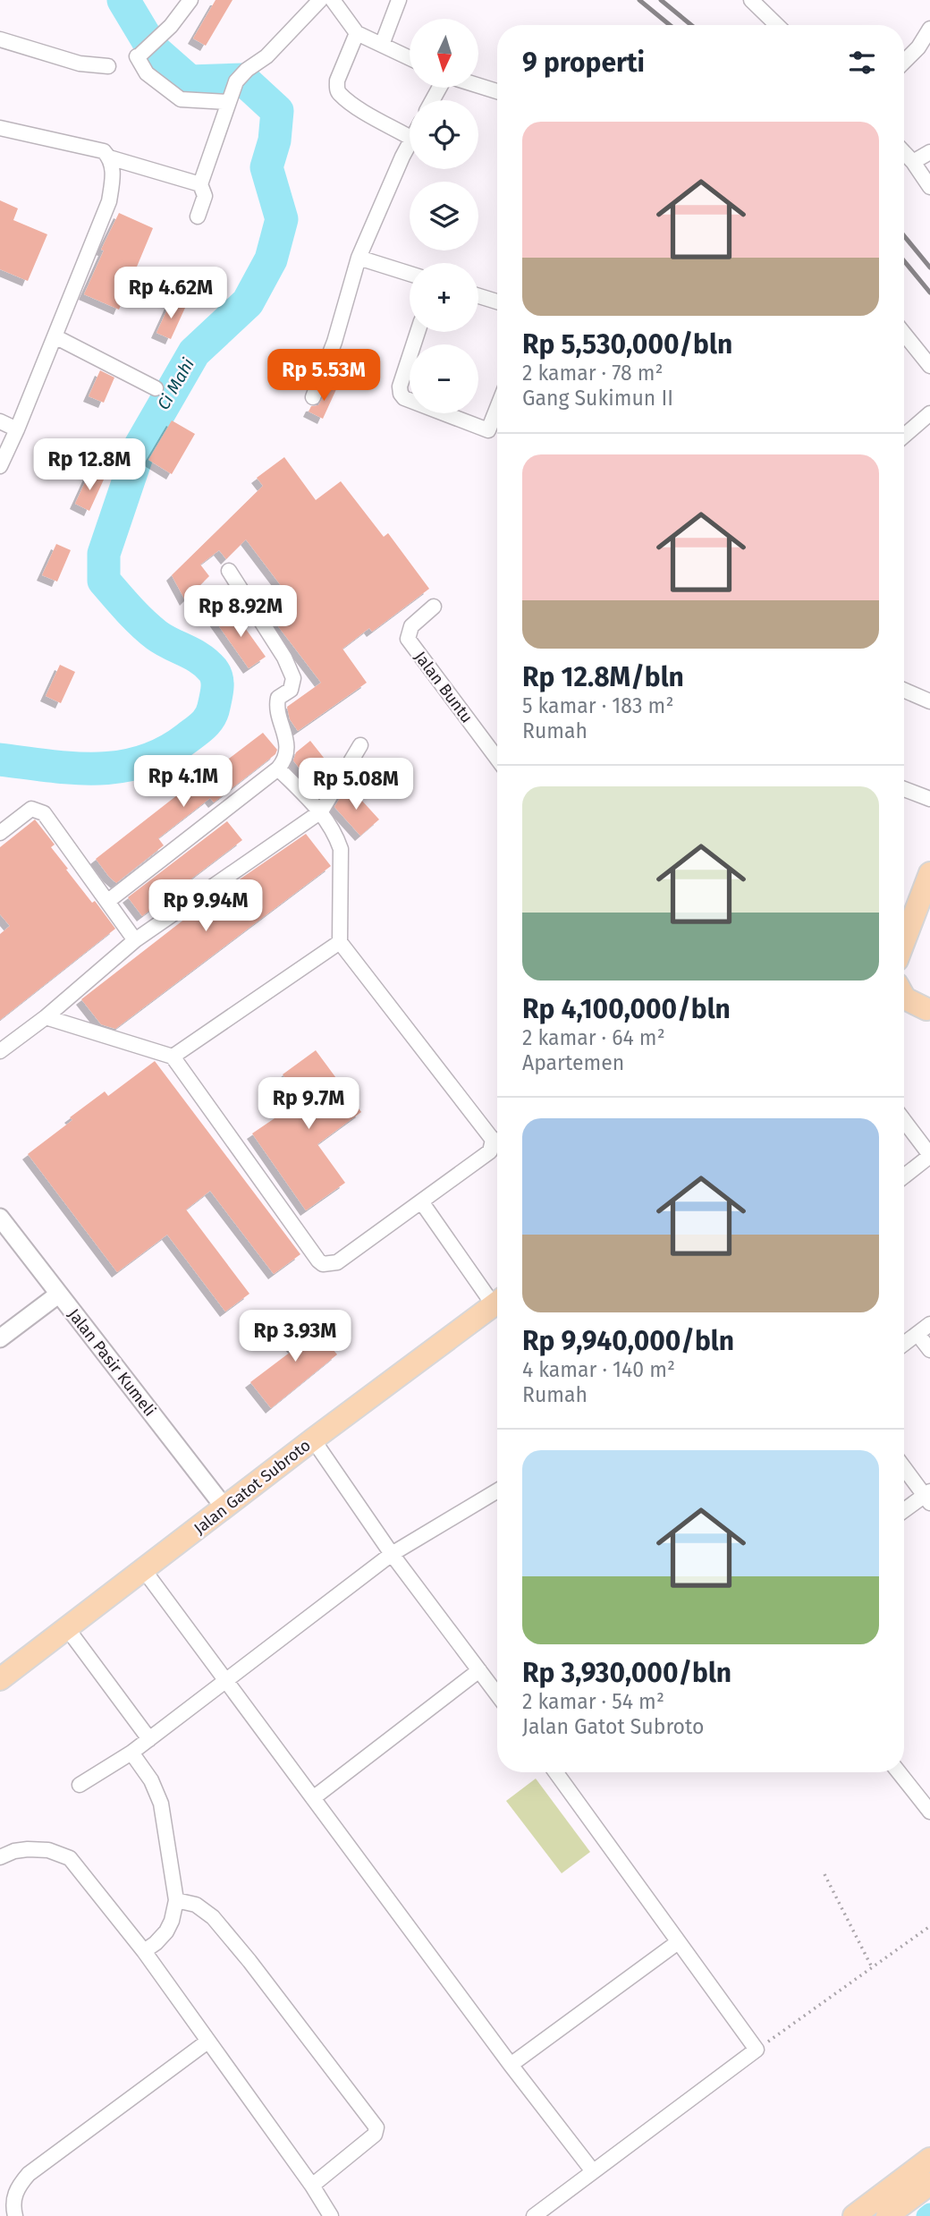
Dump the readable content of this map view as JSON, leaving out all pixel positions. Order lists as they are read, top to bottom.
{
  "streets": {
    "main road": ["Jalan Gatot Subroto"],
    "street": ["Jalan Buntu", "Jalan Pasir Kumeli"]
  },
  "crossings": [
    ["Jalan Pasir Kumeli", "Jalan Gatot Subroto"]
  ],
  "water": ["Ci Mahi"],
  "north": "bottom",
  "page": {
    "map_buttons": ["+", "−"],
    "heading": "9 properti",
    "list": [
      {
        "name": "Rp 5,530,000/bln",
        "note": "2 kamar · 78 m² · Gang Sukimun II"
      },
      {
        "name": "Rp 12.8M/bln",
        "note": "5 kamar · 183 m² · Rumah"
      },
      {
        "name": "Rp 4,100,000/bln",
        "note": "2 kamar · 64 m² · Apartemen"
      },
      {
        "name": "Rp 9,940,000/bln",
        "note": "4 kamar · 140 m² · Rumah"
      },
      {
        "name": "Rp 3,930,000/bln",
        "note": "2 kamar · 54 m² · Jalan Gatot Subroto"
      }
    ],
    "price": [
      "Rp 4.62M",
      "Rp 5.53M",
      "Rp 12.8M",
      "Rp 8.92M",
      "Rp 4.1M",
      "Rp 5.08M",
      "Rp 9.94M",
      "Rp 9.7M",
      "Rp 3.93M"
    ]
  }
}
